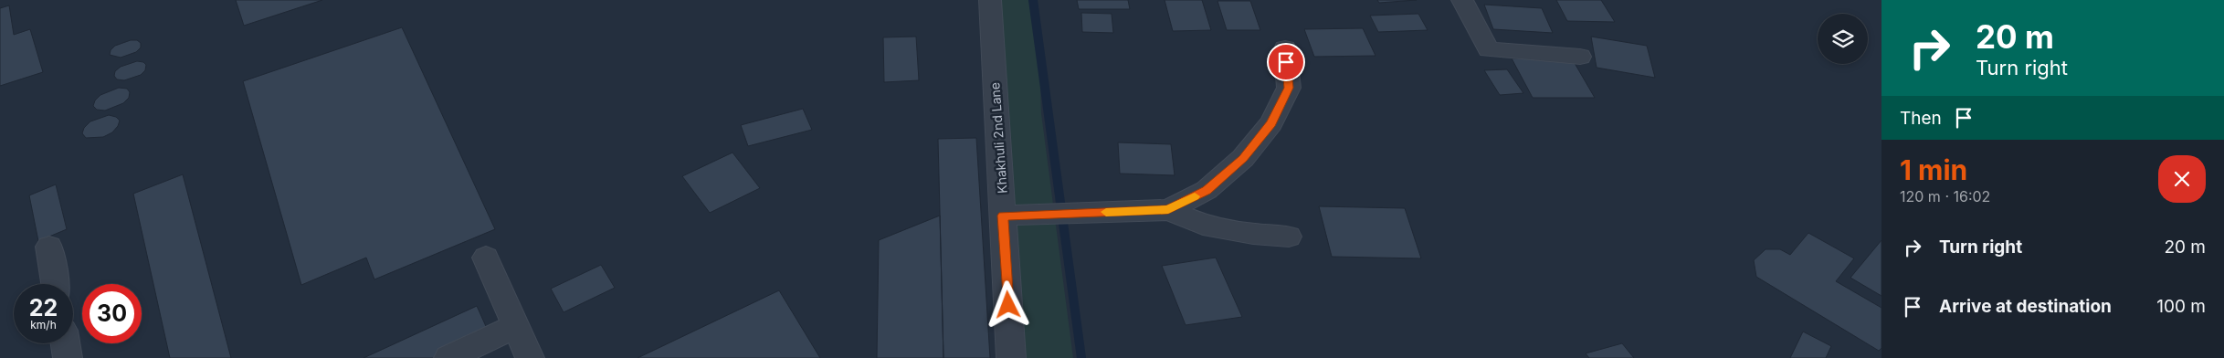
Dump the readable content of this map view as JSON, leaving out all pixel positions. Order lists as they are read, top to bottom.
{
  "streets": {
    "street": ["Khakhuli 2nd Lane"]
  },
  "page": {
    "turn": ["20 m", "Turn right"],
    "then": "Then",
    "heading": ["1 min", "120 m · 16:02"],
    "list": [
      {
        "name": "Turn right",
        "value": "20 m"
      },
      {
        "name": "Arrive at destination",
        "value": "100 m"
      }
    ],
    "speed": "22 km/h",
    "limit": "30"
  }
}
